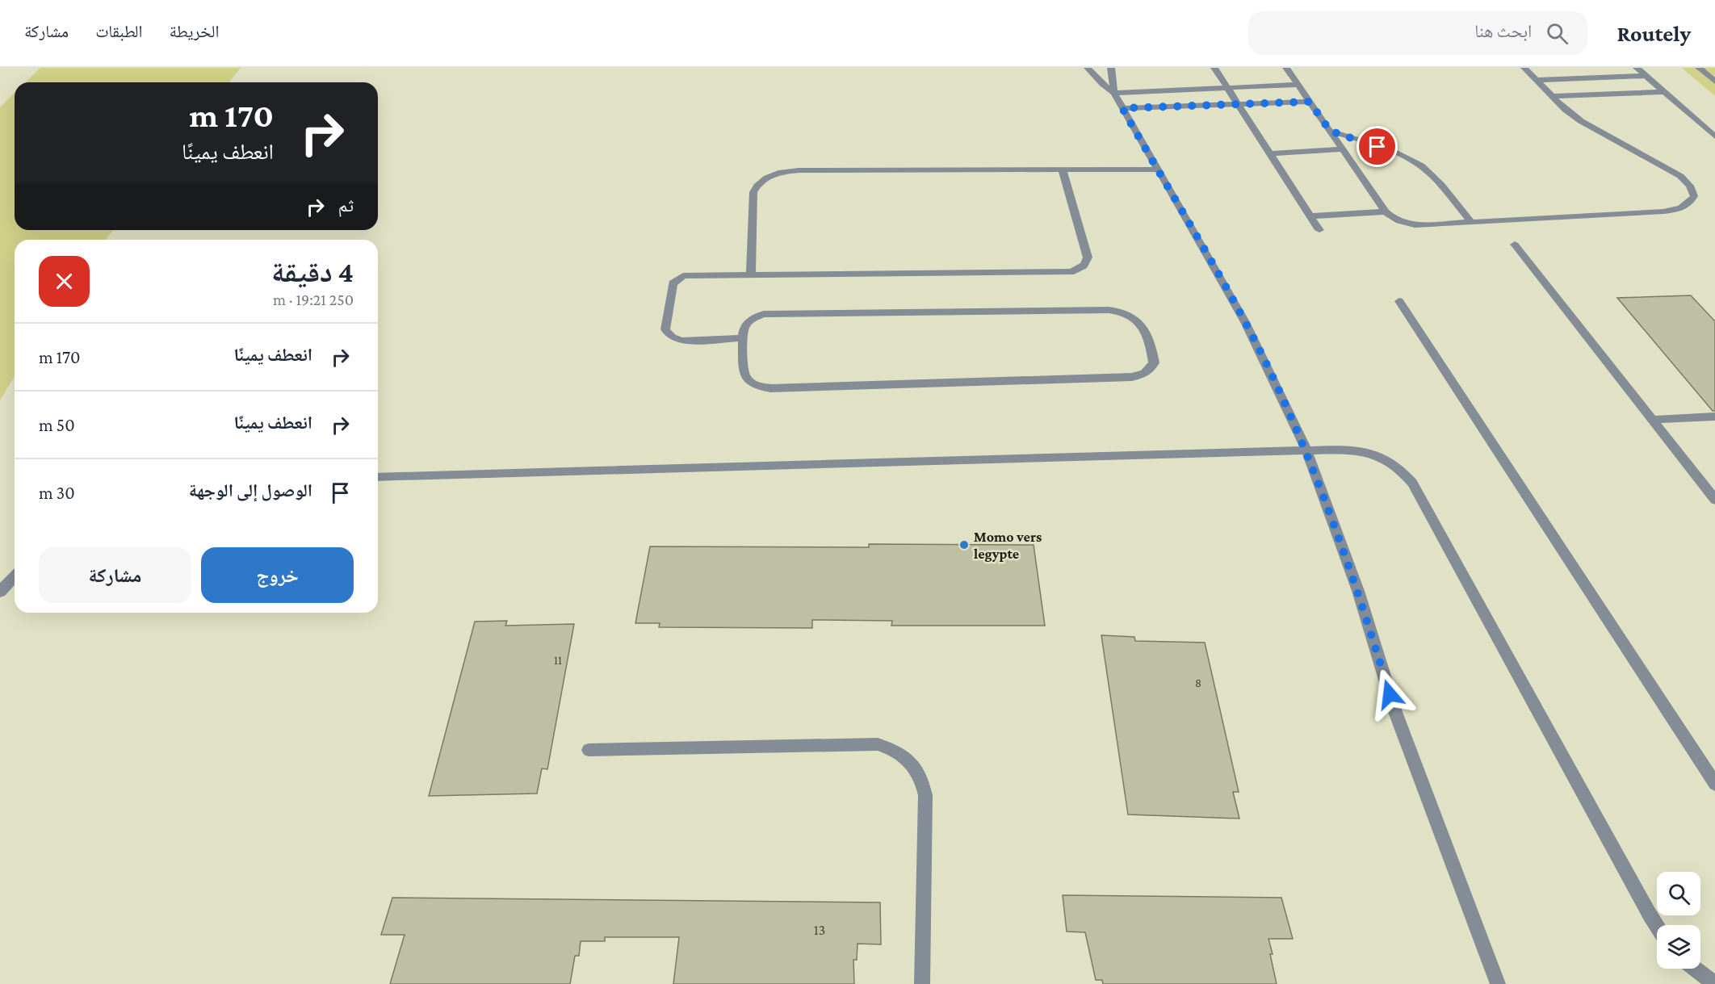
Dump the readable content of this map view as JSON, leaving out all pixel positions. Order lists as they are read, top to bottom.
{
  "places": ["Momo vers legypte"],
  "house_numbers": ["11", "8", "13"],
  "page": {
    "header": "Routely",
    "search": "ابحث هنا",
    "nav": ["الخريطة", "الطبقات", "مشاركة"],
    "turn": ["170 m", "انعطف يمينًا"],
    "then": "ثم",
    "heading": ["4 دقيقة", "250 m · 19:21"],
    "list": [
      {
        "name": "انعطف يمينًا",
        "value": "170 m"
      },
      {
        "name": "انعطف يمينًا",
        "value": "50 m"
      },
      {
        "name": "الوصول إلى الوجهة",
        "value": "30 m"
      }
    ],
    "buttons": ["خروج", "مشاركة"]
  }
}
